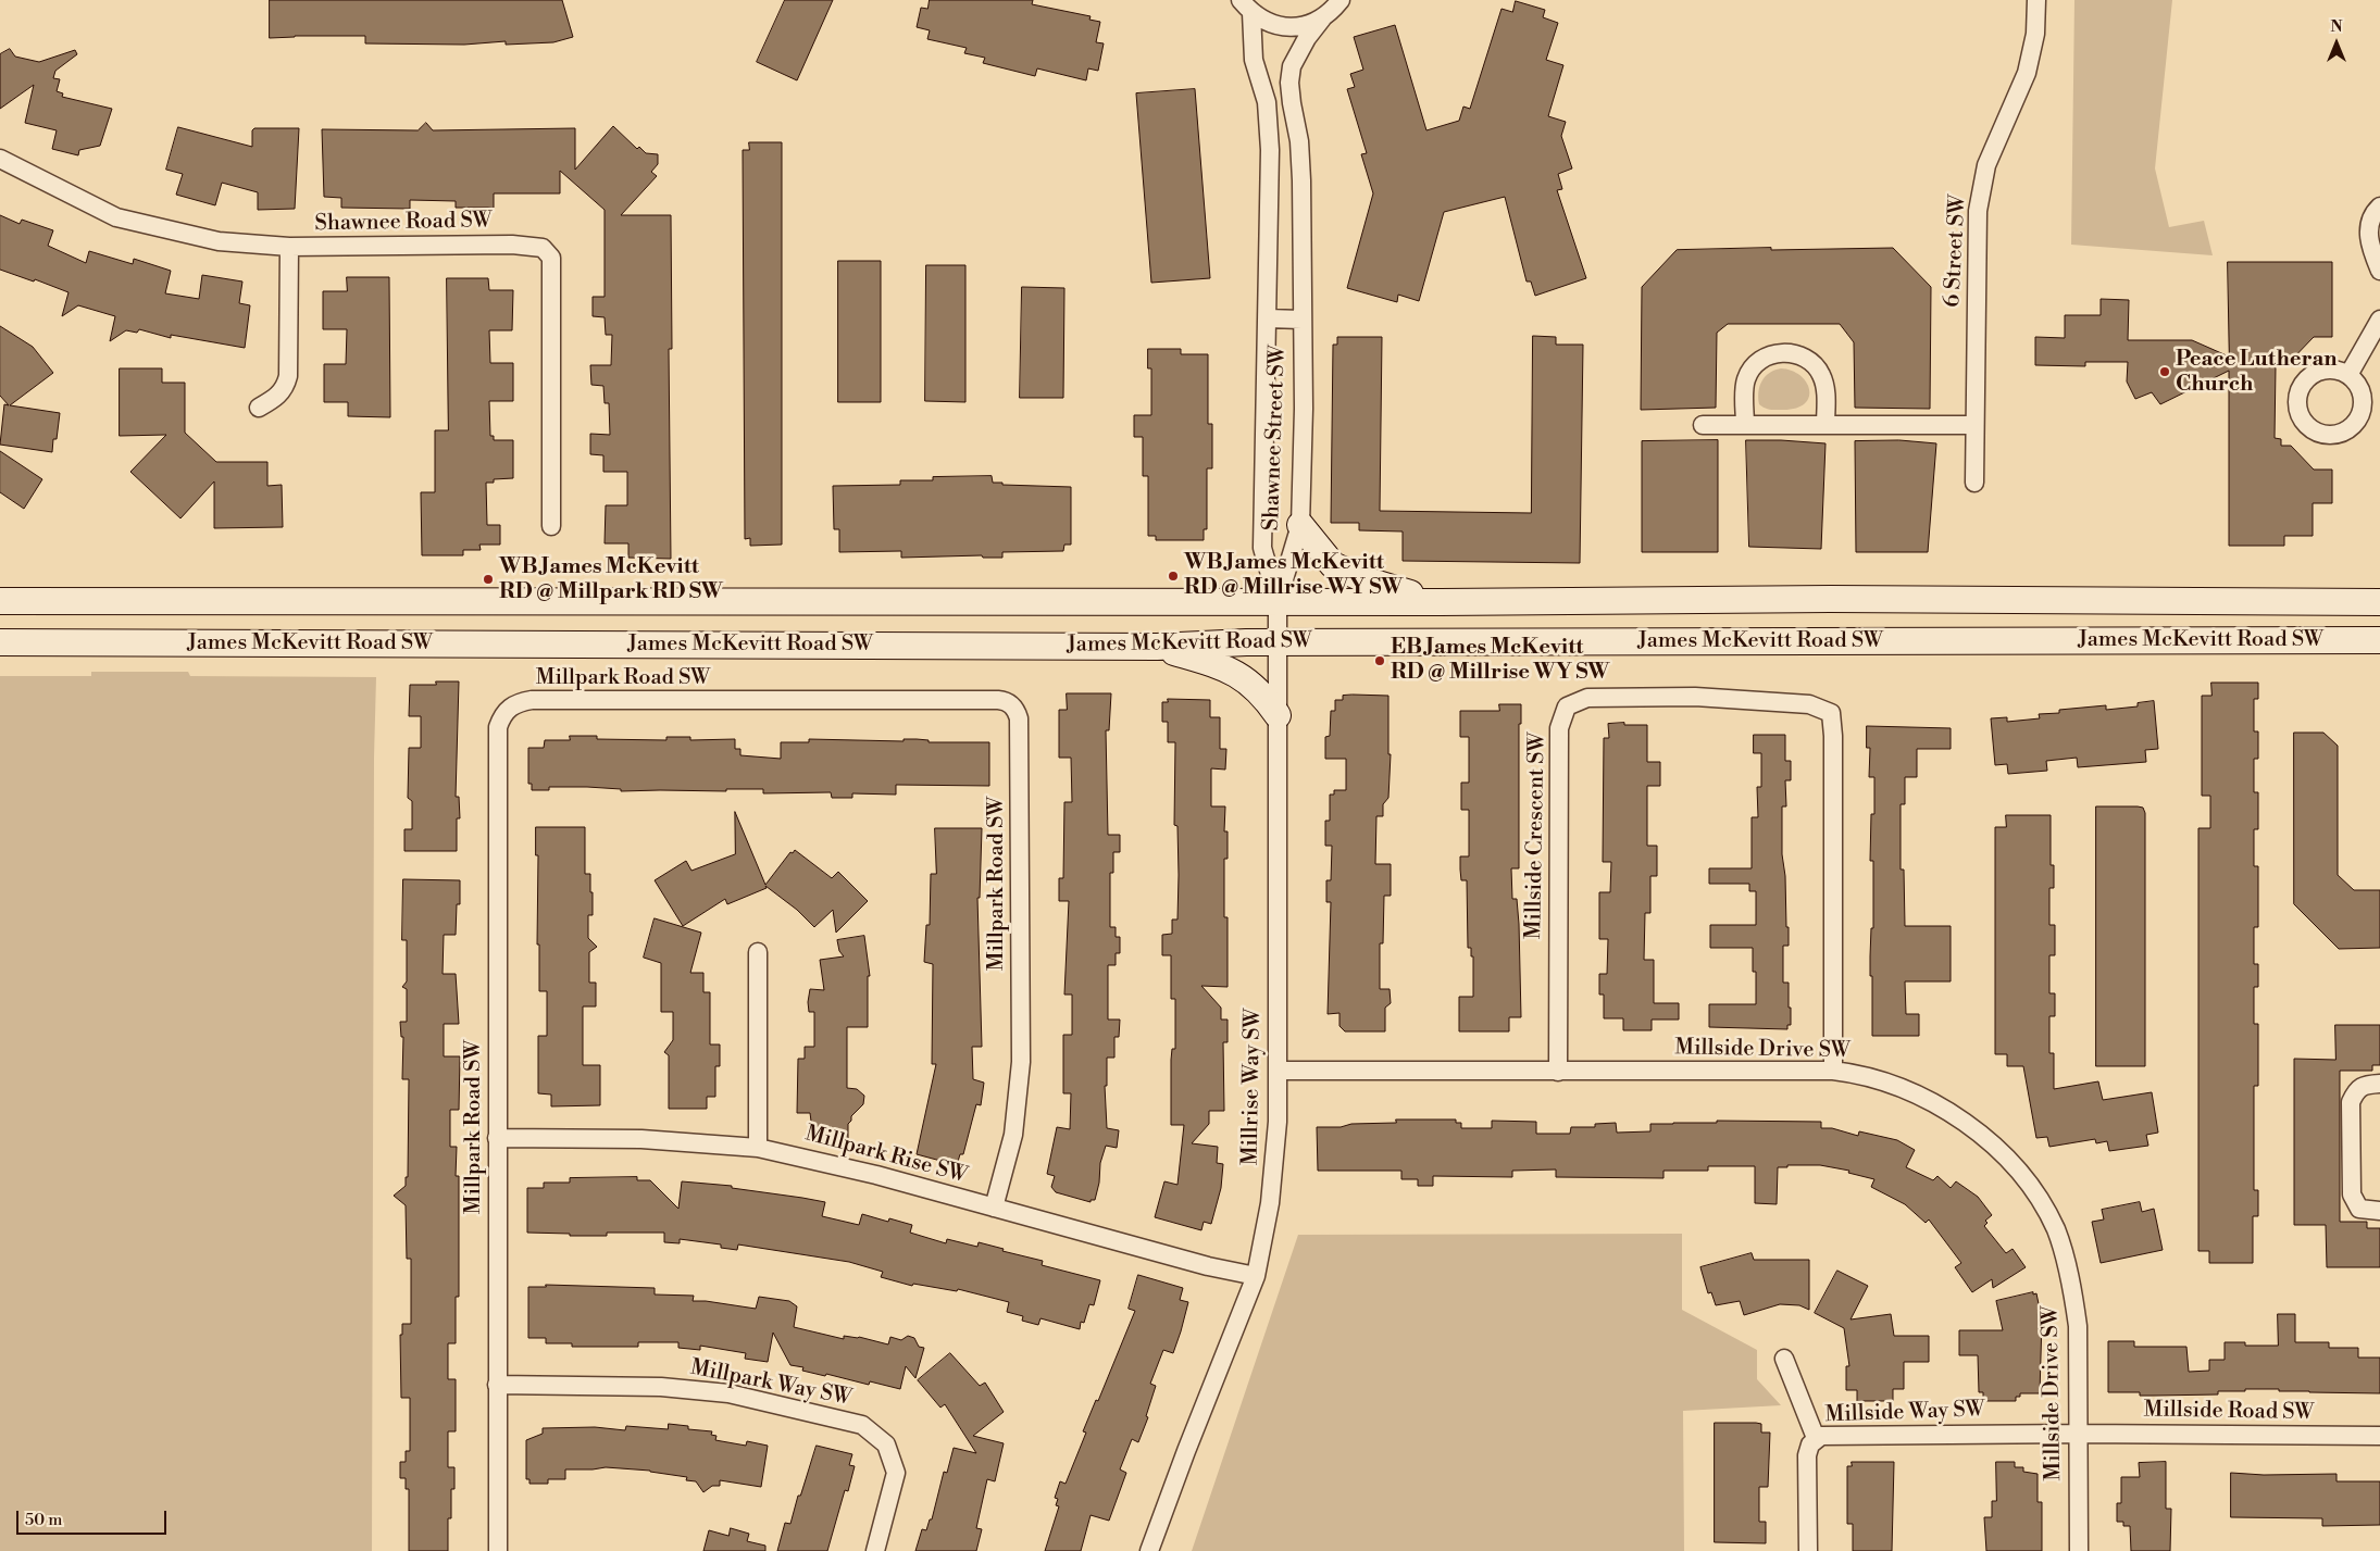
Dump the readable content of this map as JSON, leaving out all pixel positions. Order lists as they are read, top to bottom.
{
  "streets": {
    "main road": ["James McKevitt Road SW"],
    "street": [
      "Shawnee Road SW",
      "6 Street SW",
      "Shawnee Street SW",
      "Millpark Road SW",
      "Millside Crescent SW",
      "Millside Drive SW",
      "Millrise Way SW",
      "Millpark Rise SW",
      "Millpark Way SW",
      "Millside Road SW",
      "Millside Way SW"
    ]
  },
  "crossings": [
    ["Shawnee Street SW", "James McKevitt Road SW"],
    ["Shawnee Street SW", "Millrise Way SW"],
    ["James McKevitt Road SW", "Millrise Way SW"],
    ["Millpark Road SW", "Millpark Rise SW"],
    ["Millpark Road SW", "Millpark Way SW"],
    ["Millside Crescent SW", "Millside Drive SW"],
    ["Millside Drive SW", "Millrise Way SW"],
    ["Millside Drive SW", "Millside Road SW"],
    ["Millside Drive SW", "Millside Way SW"],
    ["Millrise Way SW", "Millpark Rise SW"],
    ["Millside Road SW", "Millside Way SW"]
  ],
  "places": [
    "Peace Lutheran Church",
    "WB James McKevitt RD @ Millrise WY SW",
    "WB James McKevitt RD @ Millpark RD SW",
    "EB James McKevitt RD @ Millrise WY SW"
  ],
  "scale_bar": "50 m",
  "north": "top"
}
